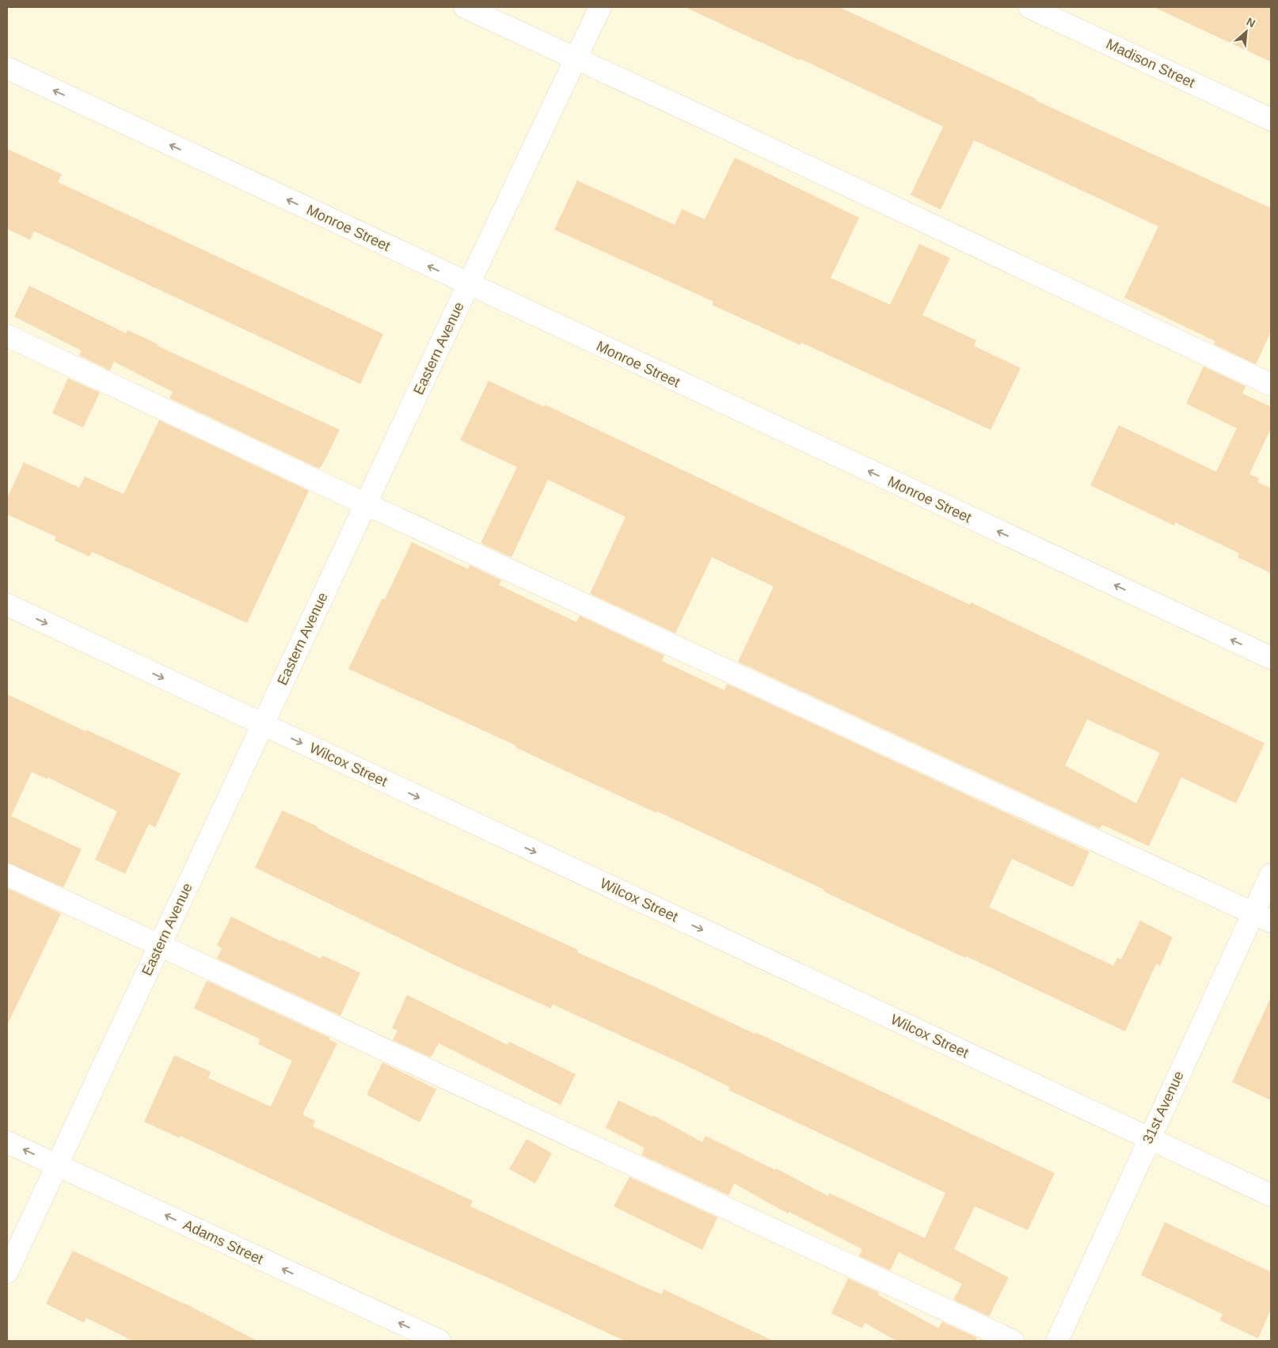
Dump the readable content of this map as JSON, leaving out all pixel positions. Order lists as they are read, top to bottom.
{
  "streets": {
    "street": [
      "Madison Street",
      "Monroe Street",
      "Eastern Avenue",
      "Wilcox Street",
      "31st Avenue",
      "Adams Street"
    ]
  },
  "crossings": [
    ["Monroe Street", "Eastern Avenue"],
    ["Eastern Avenue", "Wilcox Street"],
    ["Eastern Avenue", "Adams Street"],
    ["Wilcox Street", "31st Avenue"]
  ],
  "one_way": ["Monroe Street", "Wilcox Street", "Adams Street"],
  "north": "top right"
}
